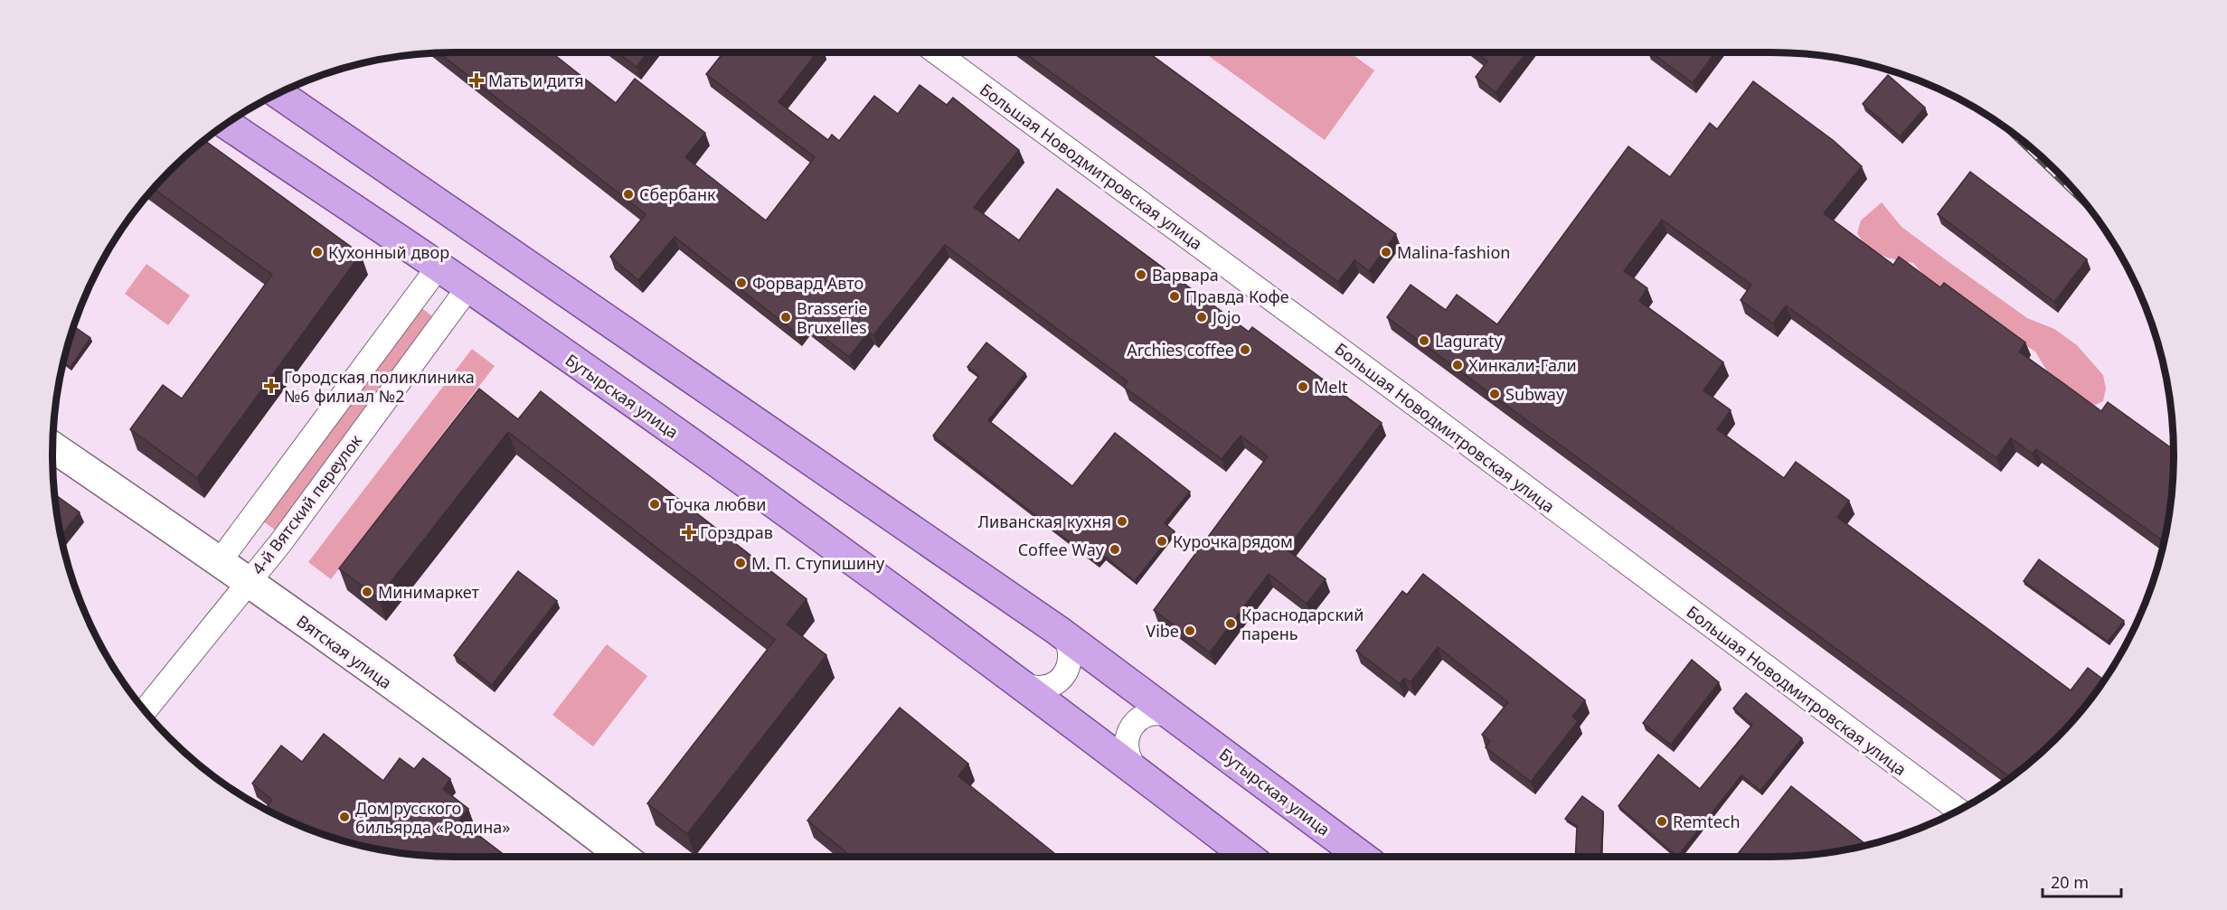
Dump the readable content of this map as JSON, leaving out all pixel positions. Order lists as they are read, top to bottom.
{
  "streets": {
    "main road": ["Бутырская улица"],
    "street": ["Большая Новодмитровская улица", "4-й Вятский переулок", "Вятская улица"]
  },
  "crossings": [
    ["Бутырская улица", "4-й Вятский переулок"],
    ["4-й Вятский переулок", "Вятская улица"]
  ],
  "places": {
    "health": ["Мать и дитя", "Городская поликлиника №6 филиал №2", "Горздрав"],
    "other": [
      "Сбербанк",
      "Кухонный двор",
      "Malina-fashion",
      "Варвара",
      "Форвард Авто",
      "Правда Кофе",
      "Brasserie Bruxelles",
      "Jojo",
      "Laguraty",
      "Archies coffee",
      "Хинкали-Гали",
      "Melt",
      "Subway",
      "Точка любви",
      "Ливанская кухня",
      "Курочка рядом",
      "Coffee Way",
      "М. П. Ступишину",
      "Минимаркет",
      "Краснодарский парень",
      "Vibe",
      "Дом русского бильярда «Родина»",
      "Remtech"
    ]
  },
  "scale_bar": "20 m"
}
